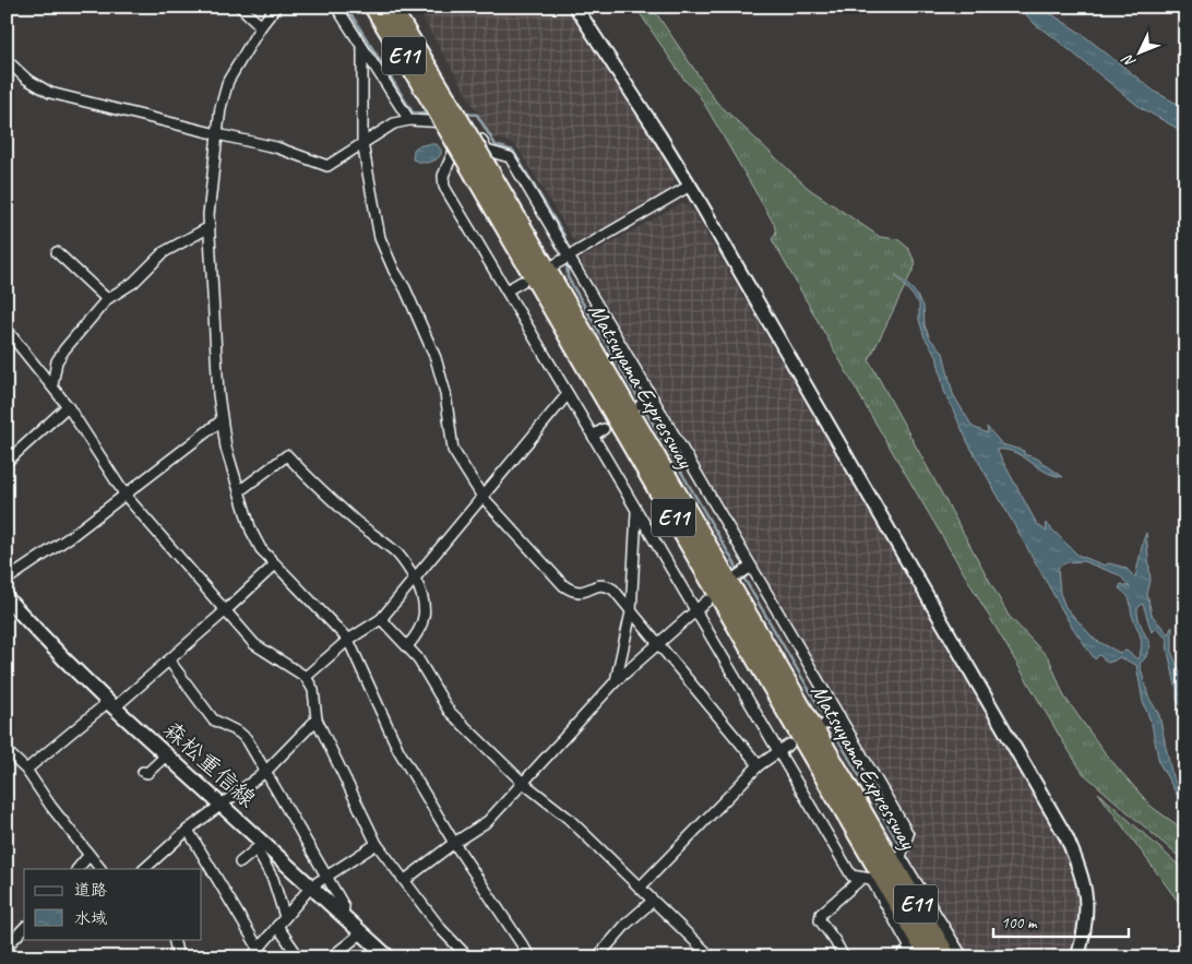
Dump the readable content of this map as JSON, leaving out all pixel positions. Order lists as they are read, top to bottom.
{
  "streets": {
    "highway": ["E11", "Matsuyama Expressway"],
    "main road": ["森松重信線"]
  },
  "legend": ["道路", "水域"],
  "scale_bar": "100 m",
  "north": "bottom left"
}
